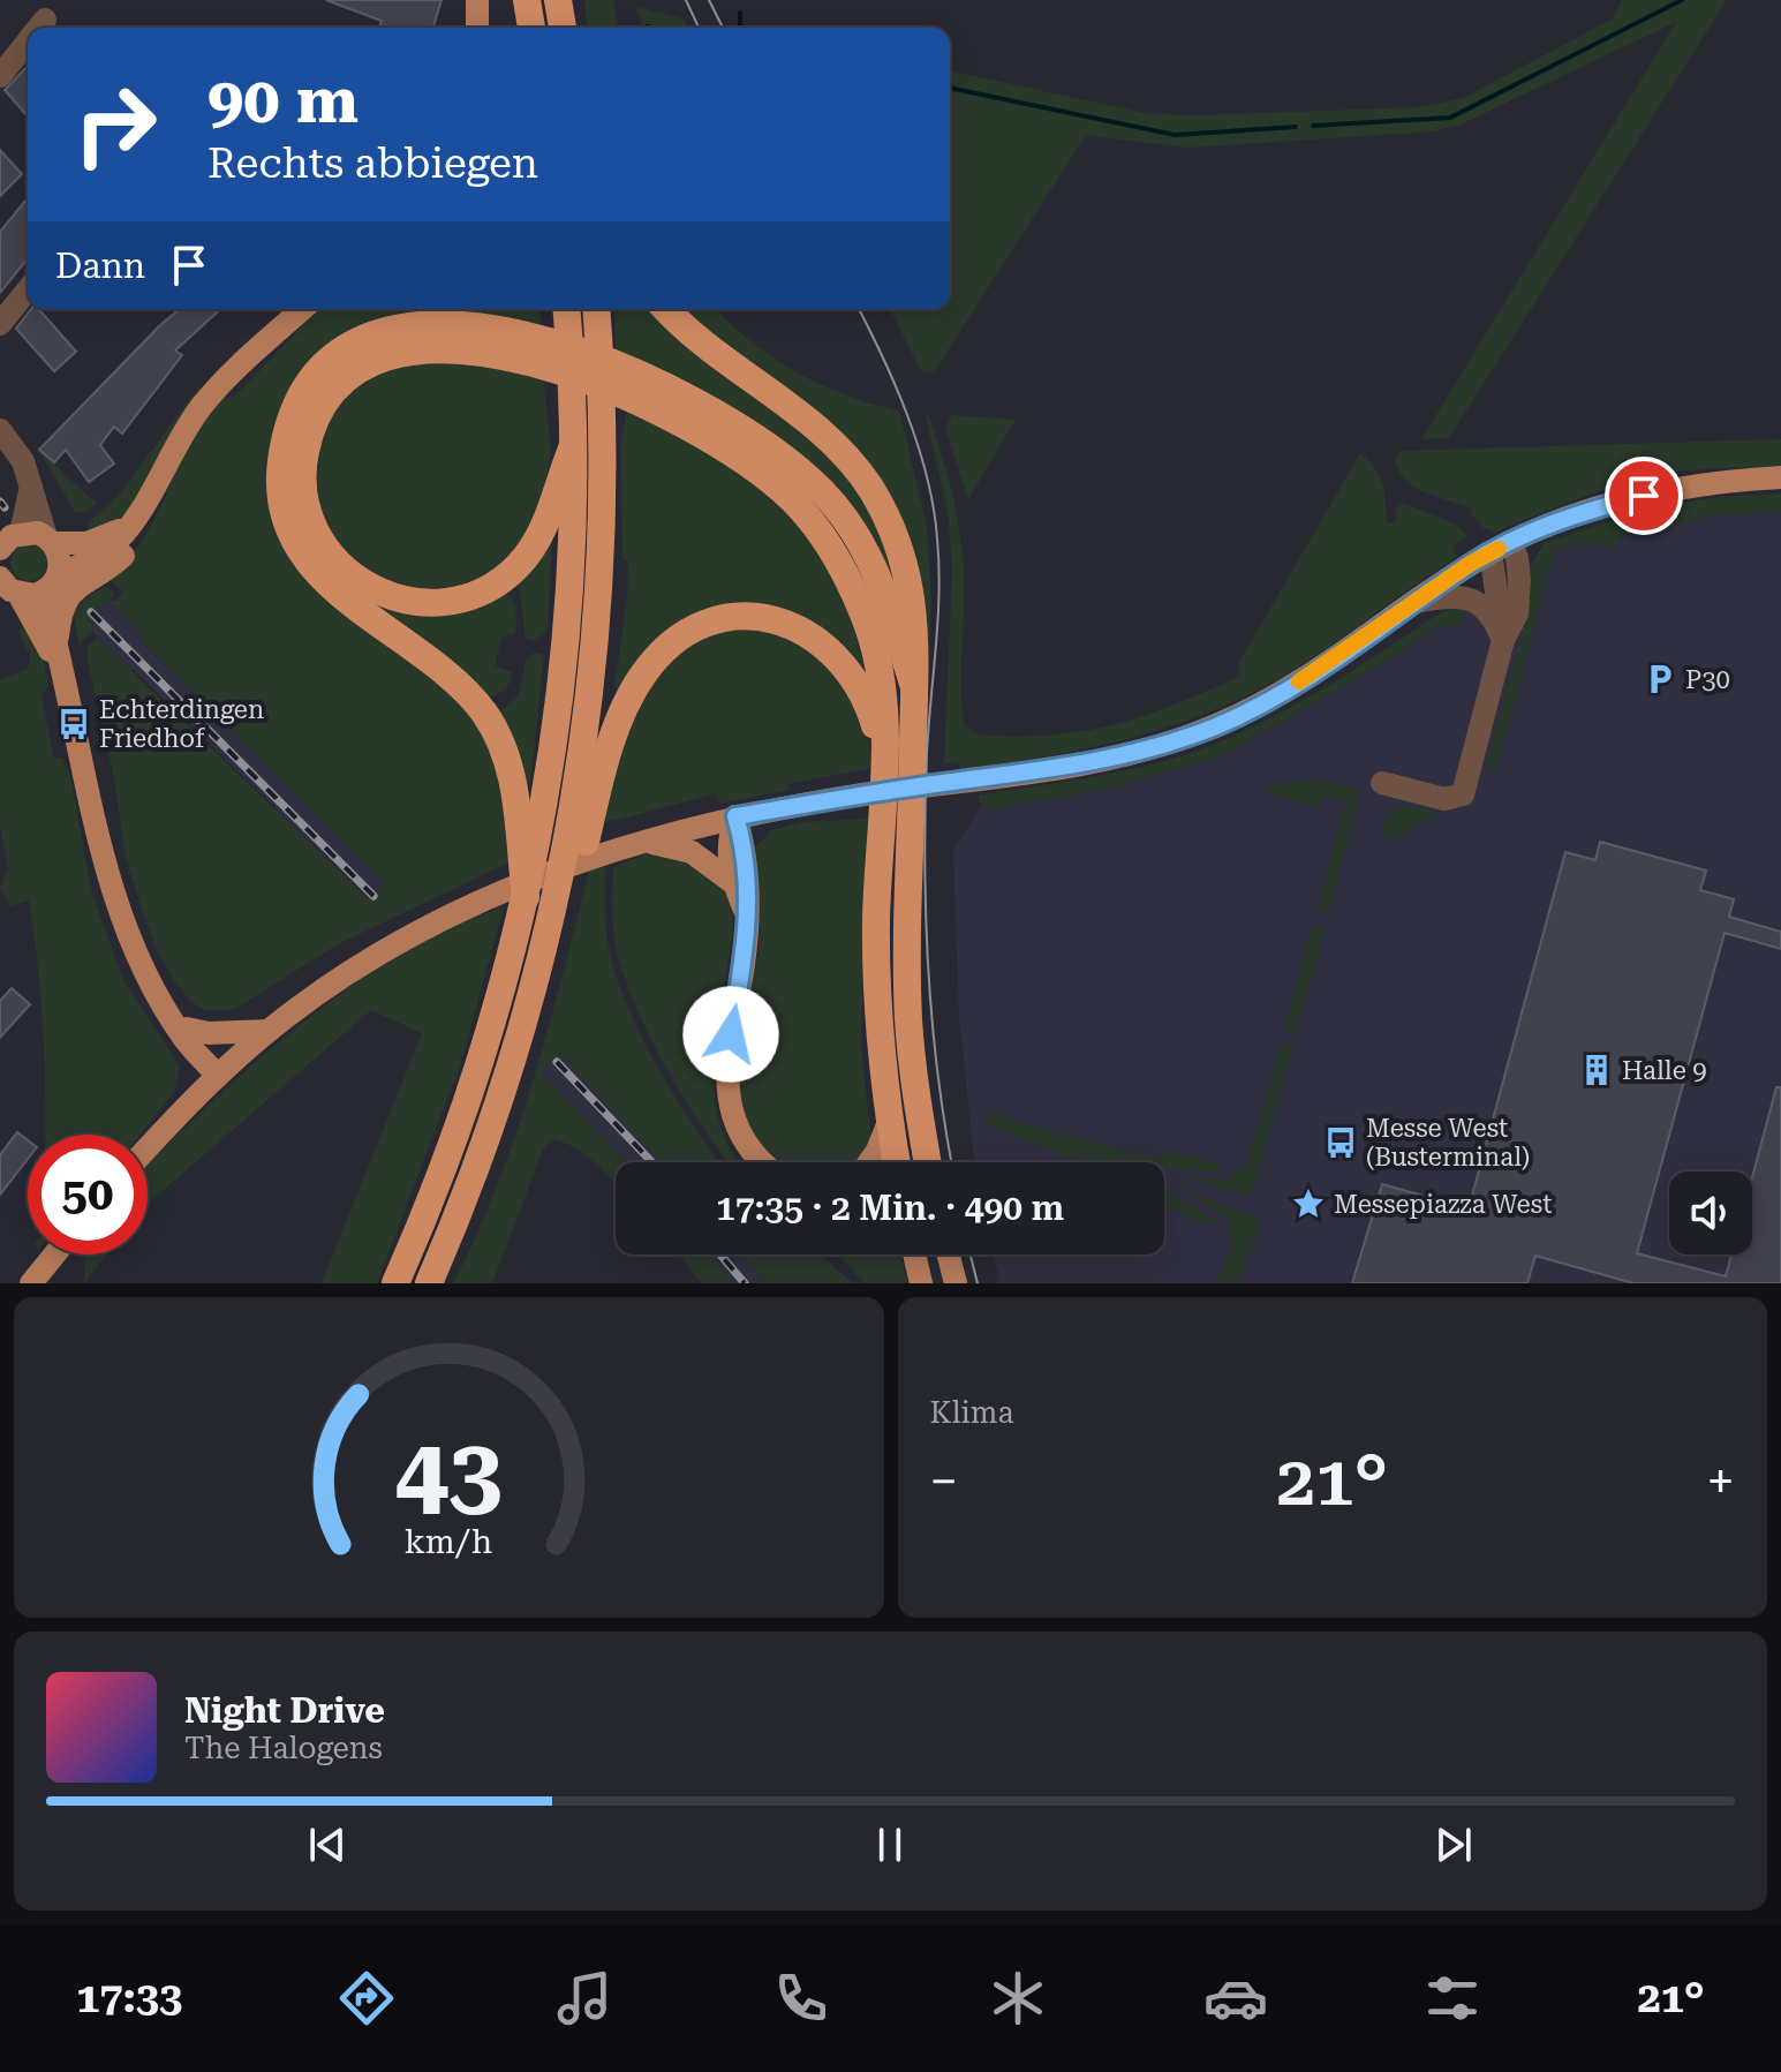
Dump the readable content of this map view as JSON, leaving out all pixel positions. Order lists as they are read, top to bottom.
{
  "places": {
    "parking": ["P30"],
    "bus stop": ["Echterdingen Friedhof", "Messe West (Busterminal)"],
    "building": ["Halle 9"],
    "place": ["Messepiazza West"]
  },
  "page": {
    "turn": ["90 m", "Rechts abbiegen"],
    "then": "Dann",
    "limit": "50",
    "trip": "17:35 · 2 Min. · 490 m",
    "tile": "Klima",
    "heat": ["−", "21°", "+"],
    "song": ["Night Drive", "The Halogens"],
    "tabs": ["17:33", "21°"],
    "gauge": ["43", "km/h"]
  }
}
